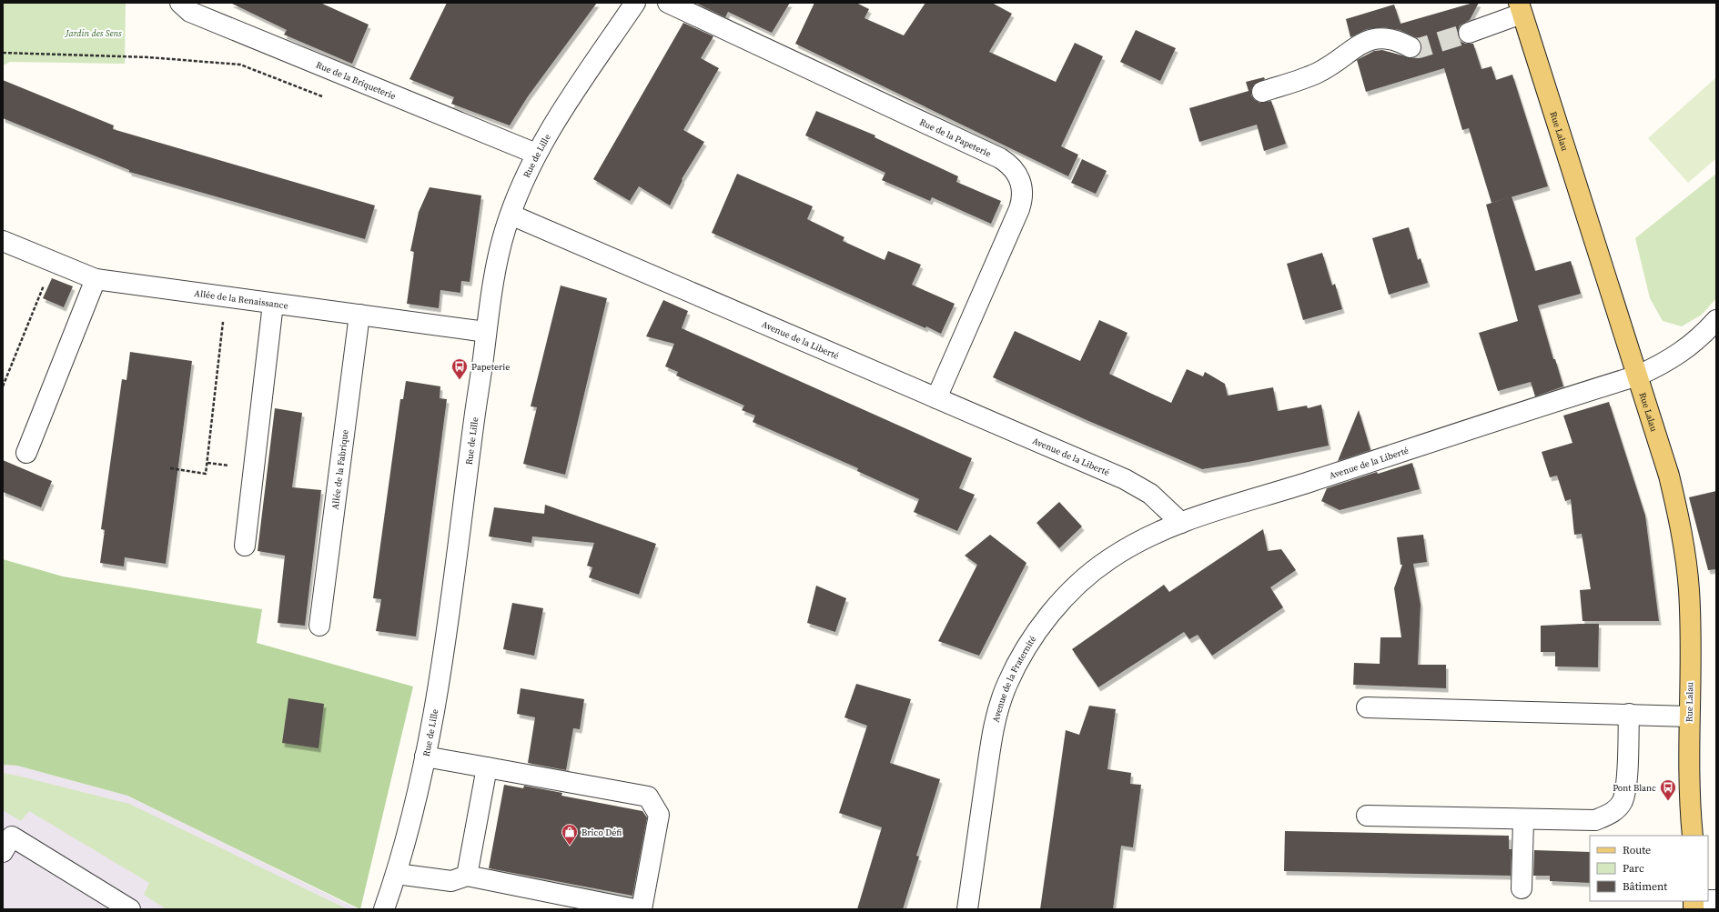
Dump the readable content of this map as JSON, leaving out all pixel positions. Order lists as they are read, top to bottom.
{
  "streets": {
    "main road": ["Rue Lalau"],
    "street": [
      "Rue de la Briqueterie",
      "Rue de la Papeterie",
      "Rue de Lille",
      "Allée de la Renaissance",
      "Avenue de la Liberté",
      "Allée de la Fabrique",
      "Avenue de la Fraternité"
    ]
  },
  "crossings": [
    ["Rue de la Briqueterie", "Rue de Lille"],
    ["Rue Lalau", "Avenue de la Liberté"],
    ["Rue de la Papeterie", "Avenue de la Liberté"],
    ["Rue de Lille", "Allée de la Renaissance"],
    ["Rue de Lille", "Avenue de la Liberté"],
    ["Allée de la Renaissance", "Allée de la Fabrique"],
    ["Avenue de la Liberté", "Avenue de la Fraternité"]
  ],
  "parks": ["Jardin des Sens"],
  "places": {
    "bus stop": ["Papeterie", "Pont Blanc"],
    "shop": ["Brico Défi"]
  },
  "legend": ["Route", "Parc", "Bâtiment"]
}
